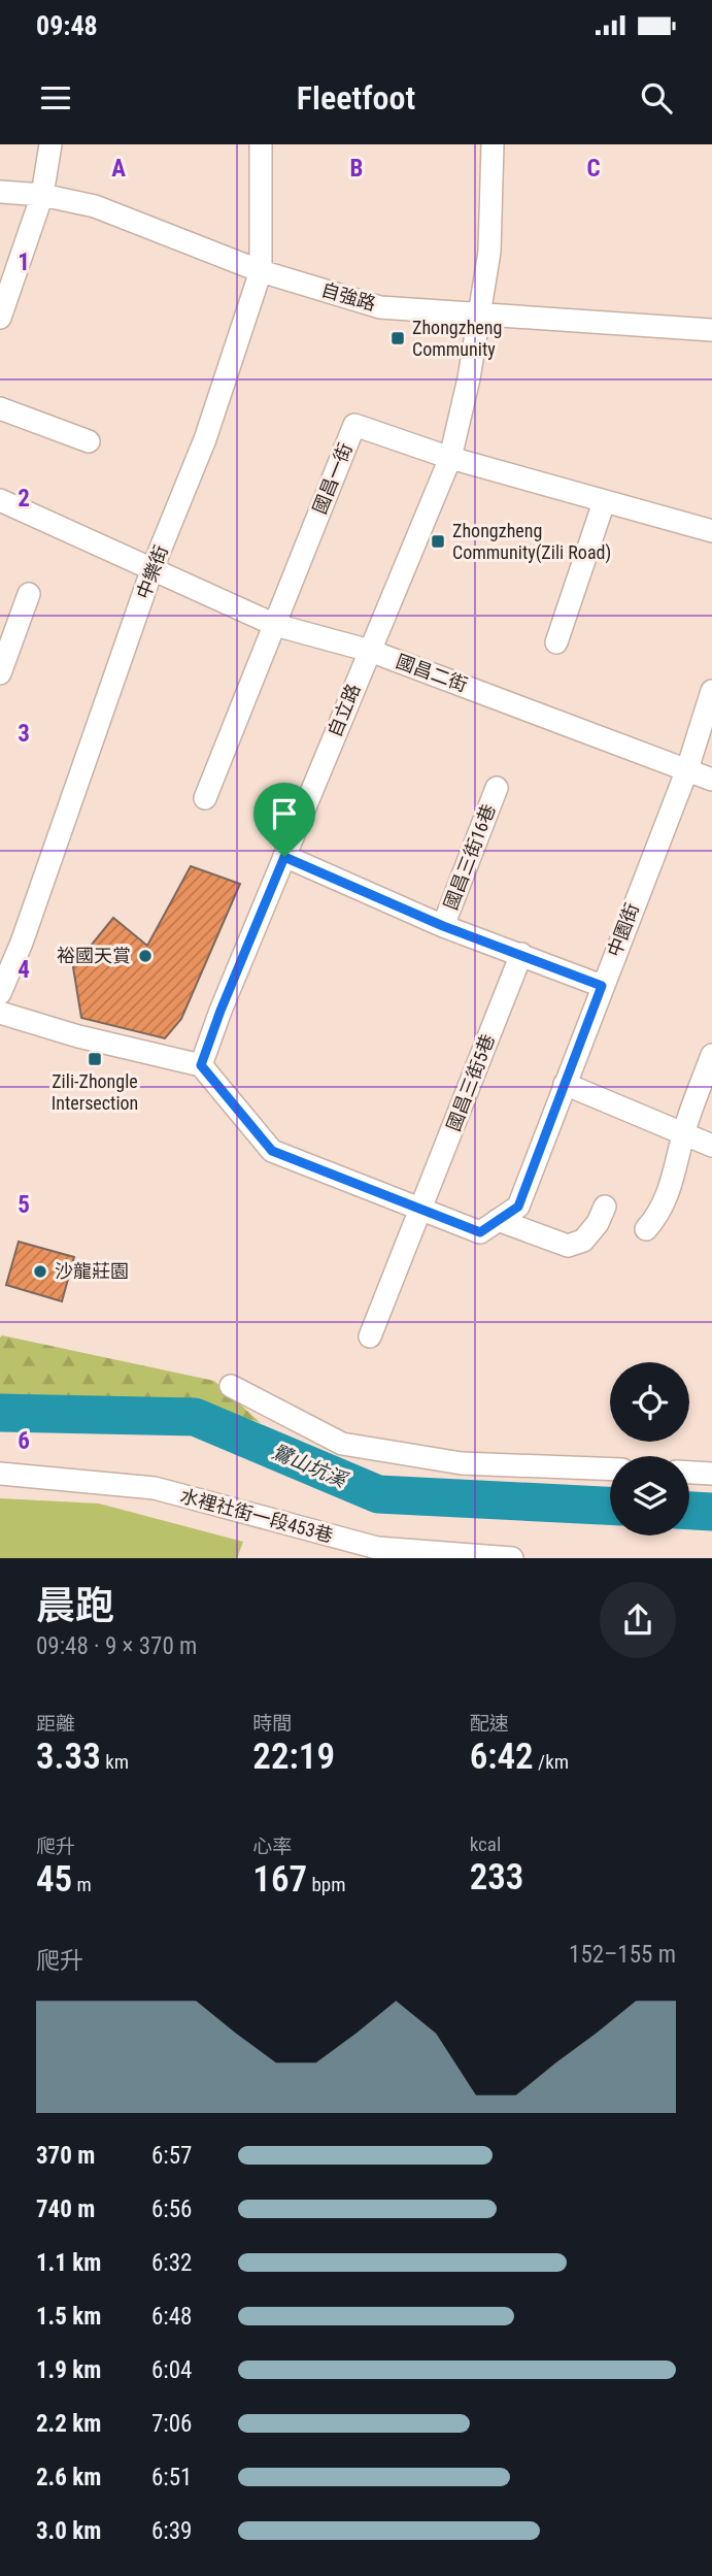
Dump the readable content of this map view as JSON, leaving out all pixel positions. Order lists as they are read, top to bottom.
{
  "streets": {
    "street": [
      "自強路",
      "國昌一街",
      "中樂街",
      "國昌二街",
      "自立路",
      "國昌三街16巷",
      "中園街",
      "國昌三街5巷",
      "水裡社街一段453巷"
    ]
  },
  "crossings": [
    ["自強路", "中樂街"],
    ["自強路", "自立路"],
    ["國昌一街", "國昌二街"],
    ["國昌一街", "自立路"],
    ["中樂街", "國昌二街"],
    ["國昌二街", "自立路"],
    ["國昌二街", "中園街"]
  ],
  "water": ["鷺山坑溪"],
  "places": {
    "transit": ["Zhongzheng Community", "Zhongzheng Community(Zili Road)", "Zili-Zhongle Intersection"],
    "other": ["裕國天賞", "沙龍莊園"]
  },
  "page": {
    "status": "09:48",
    "header": "Fleetfoot",
    "heading": ["晨跑", "09:48 · 9 × 370 m"],
    "stats": [
      ["距離", "3.33 km"],
      ["時間", "22:19"],
      ["配速", "6:42 /km"],
      ["爬升", "45 m"],
      ["心率", "167 bpm"],
      ["kcal", "233"]
    ],
    "chart": ["爬升", "152–155 m"],
    "list": [
      {
        "name": "370 m",
        "note": "6:57"
      },
      {
        "name": "740 m",
        "note": "6:56"
      },
      {
        "name": "1.1 km",
        "note": "6:32"
      },
      {
        "name": "1.5 km",
        "note": "6:48"
      },
      {
        "name": "1.9 km",
        "note": "6:04"
      },
      {
        "name": "2.2 km",
        "note": "7:06"
      },
      {
        "name": "2.6 km",
        "note": "6:51"
      },
      {
        "name": "3.0 km",
        "note": "6:39"
      }
    ]
  },
  "grid": {
    "columns": ["A", "B", "C"],
    "rows": [
      "1",
      "2",
      "3",
      "4",
      "5",
      "6"
    ]
  }
}
